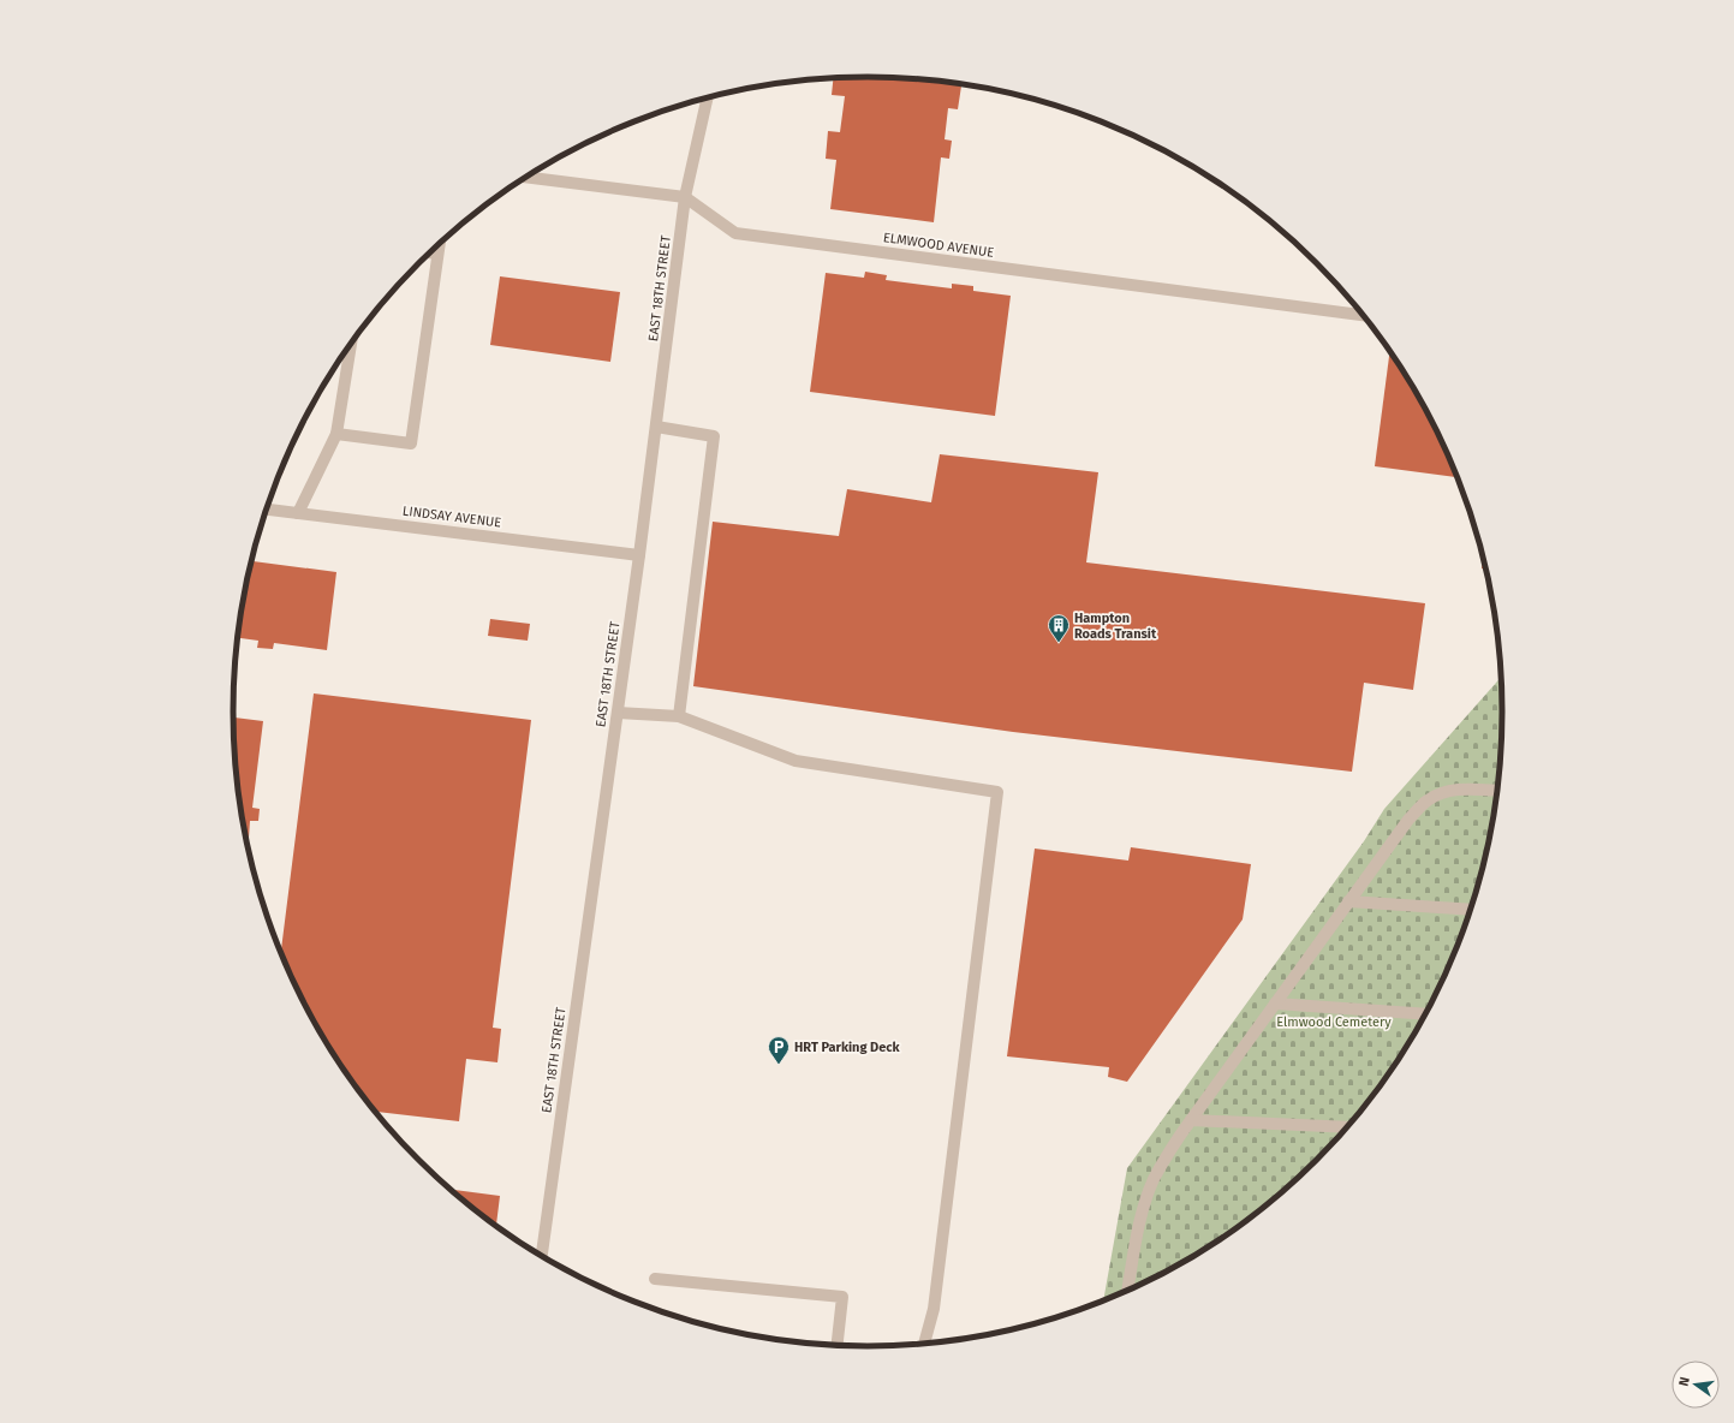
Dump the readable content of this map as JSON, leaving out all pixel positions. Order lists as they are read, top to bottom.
{
  "streets": {
    "street": ["ELMWOOD AVENUE", "EAST 18TH STREET", "LINDSAY AVENUE"]
  },
  "crossings": [
    ["ELMWOOD AVENUE", "EAST 18TH STREET"],
    ["EAST 18TH STREET", "LINDSAY AVENUE"]
  ],
  "parks": ["Elmwood Cemetery"],
  "places": {
    "building": ["Hampton Roads Transit"],
    "parking": ["HRT Parking Deck"]
  },
  "north": "left"
}
